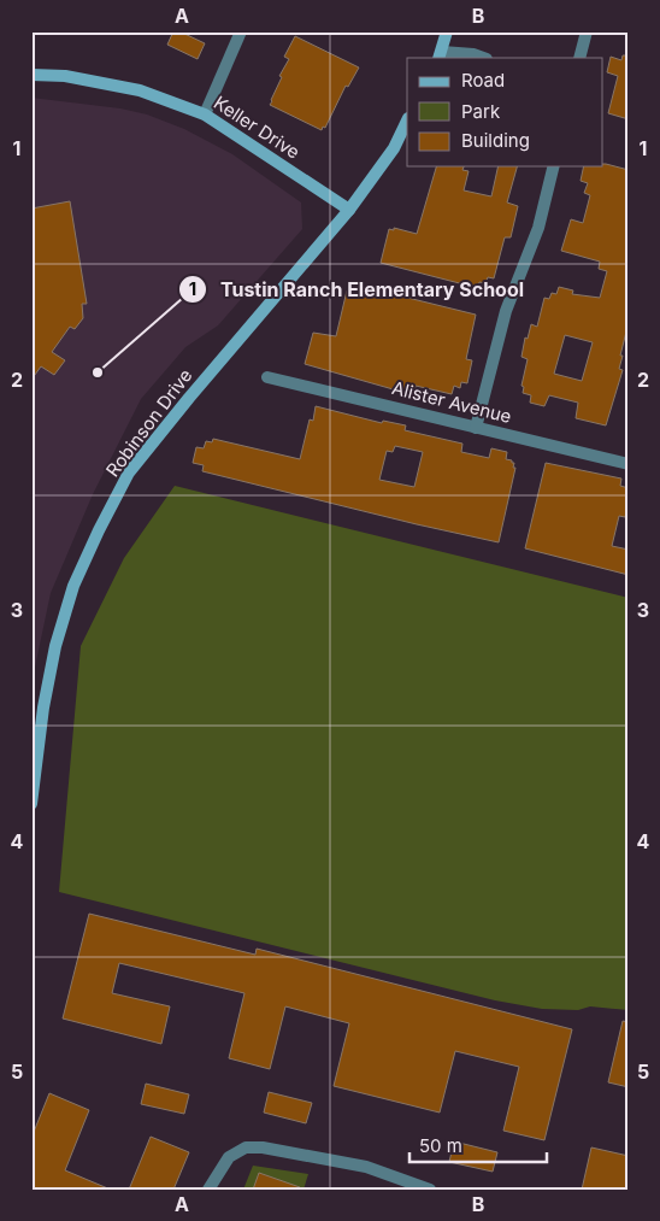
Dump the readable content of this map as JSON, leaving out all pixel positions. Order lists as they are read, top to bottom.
{
  "streets": {
    "street": ["Keller Drive", "Alister Avenue", "Robinson Drive"]
  },
  "crossings": [
    ["Keller Drive", "Robinson Drive"]
  ],
  "places": ["Tustin Ranch Elementary School"],
  "legend": ["Road", "Park", "Building"],
  "scale_bar": "50 m",
  "grid": {
    "columns": ["A", "B"],
    "rows": [
      "1",
      "2",
      "3",
      "4",
      "5"
    ]
  }
}
